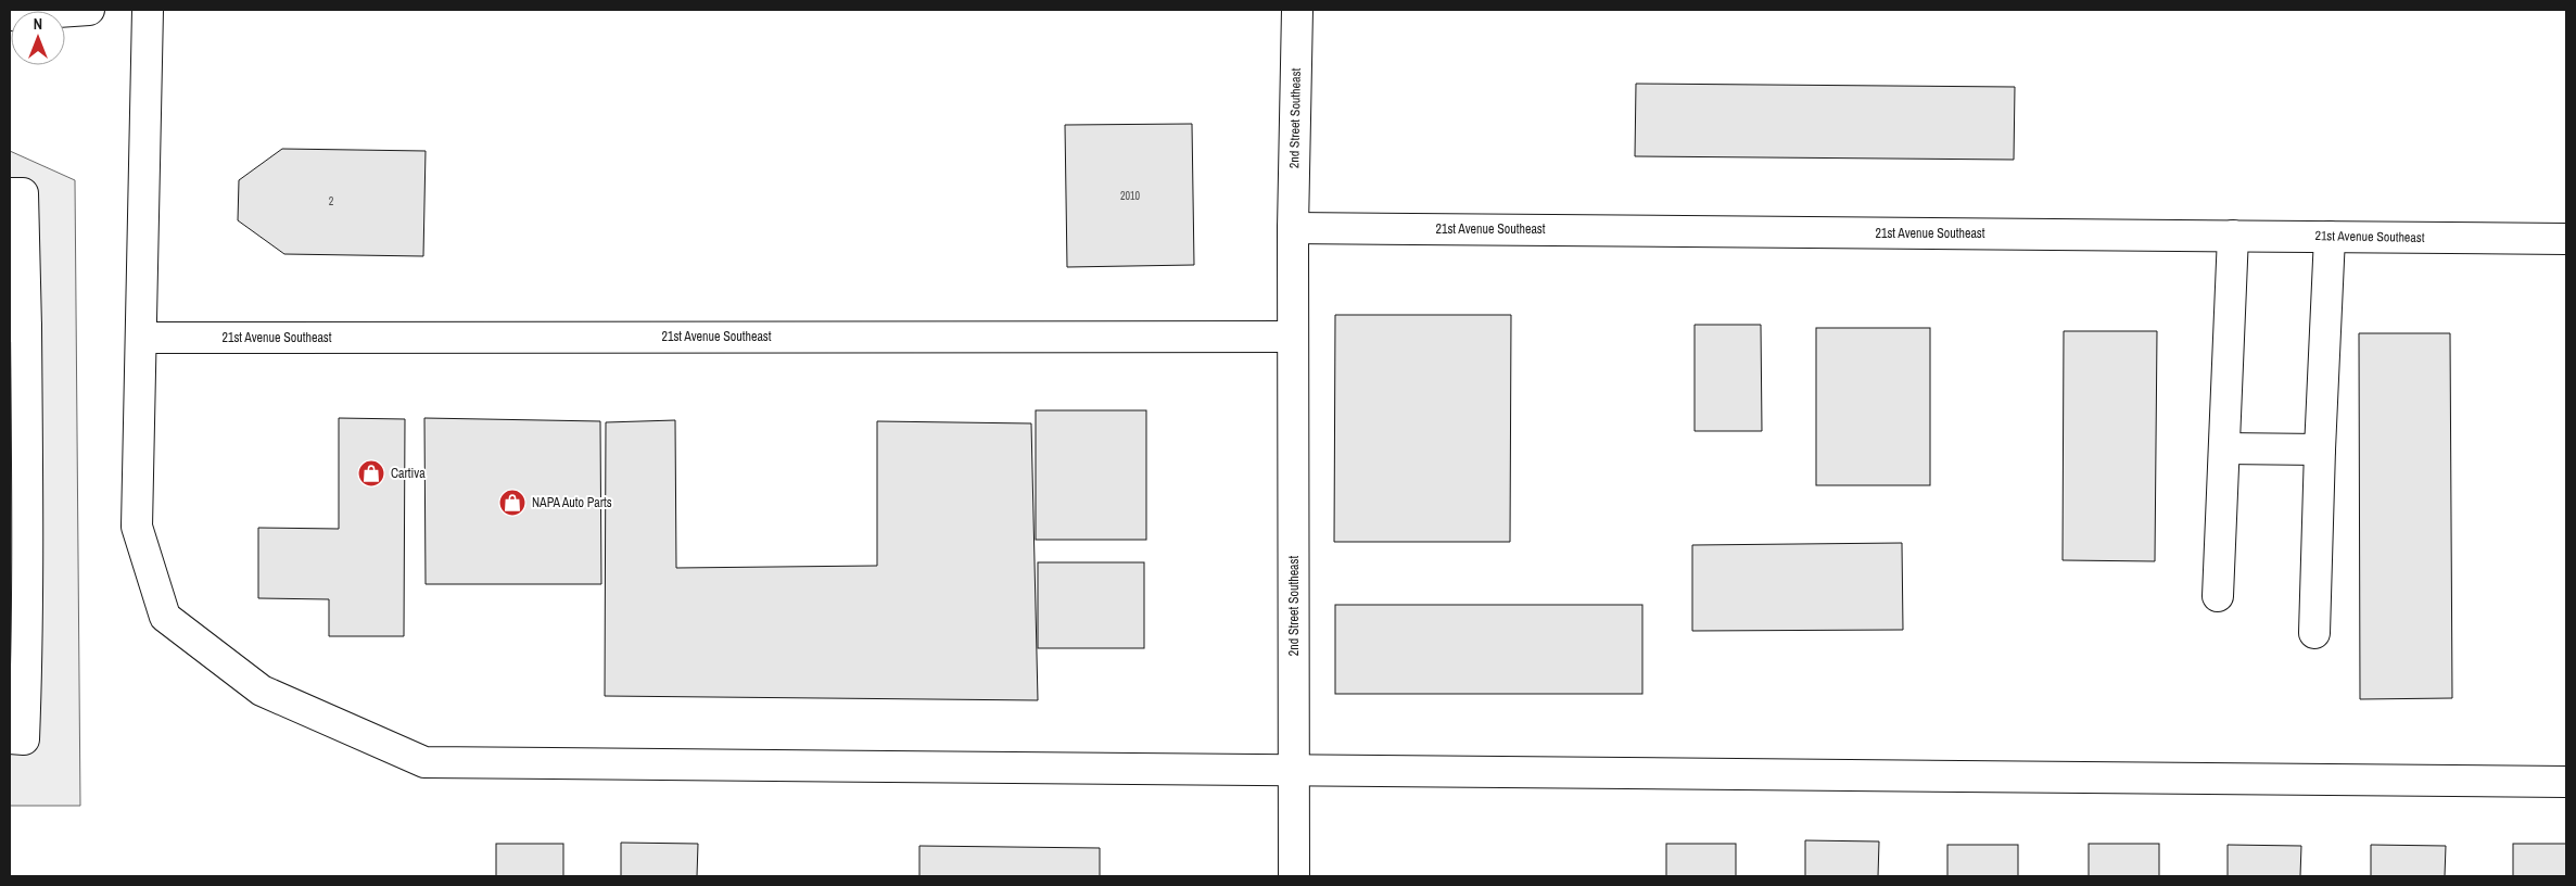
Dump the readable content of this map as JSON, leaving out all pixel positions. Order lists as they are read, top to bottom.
{
  "streets": {
    "street": ["2nd Street Southeast", "21st Avenue Southeast"]
  },
  "crossings": [
    ["2nd Street Southeast", "21st Avenue Southeast"]
  ],
  "places": {
    "shop": ["Cartiva", "NAPA Auto Parts"]
  },
  "house_numbers": ["2010", "2"],
  "north": "top"
}
